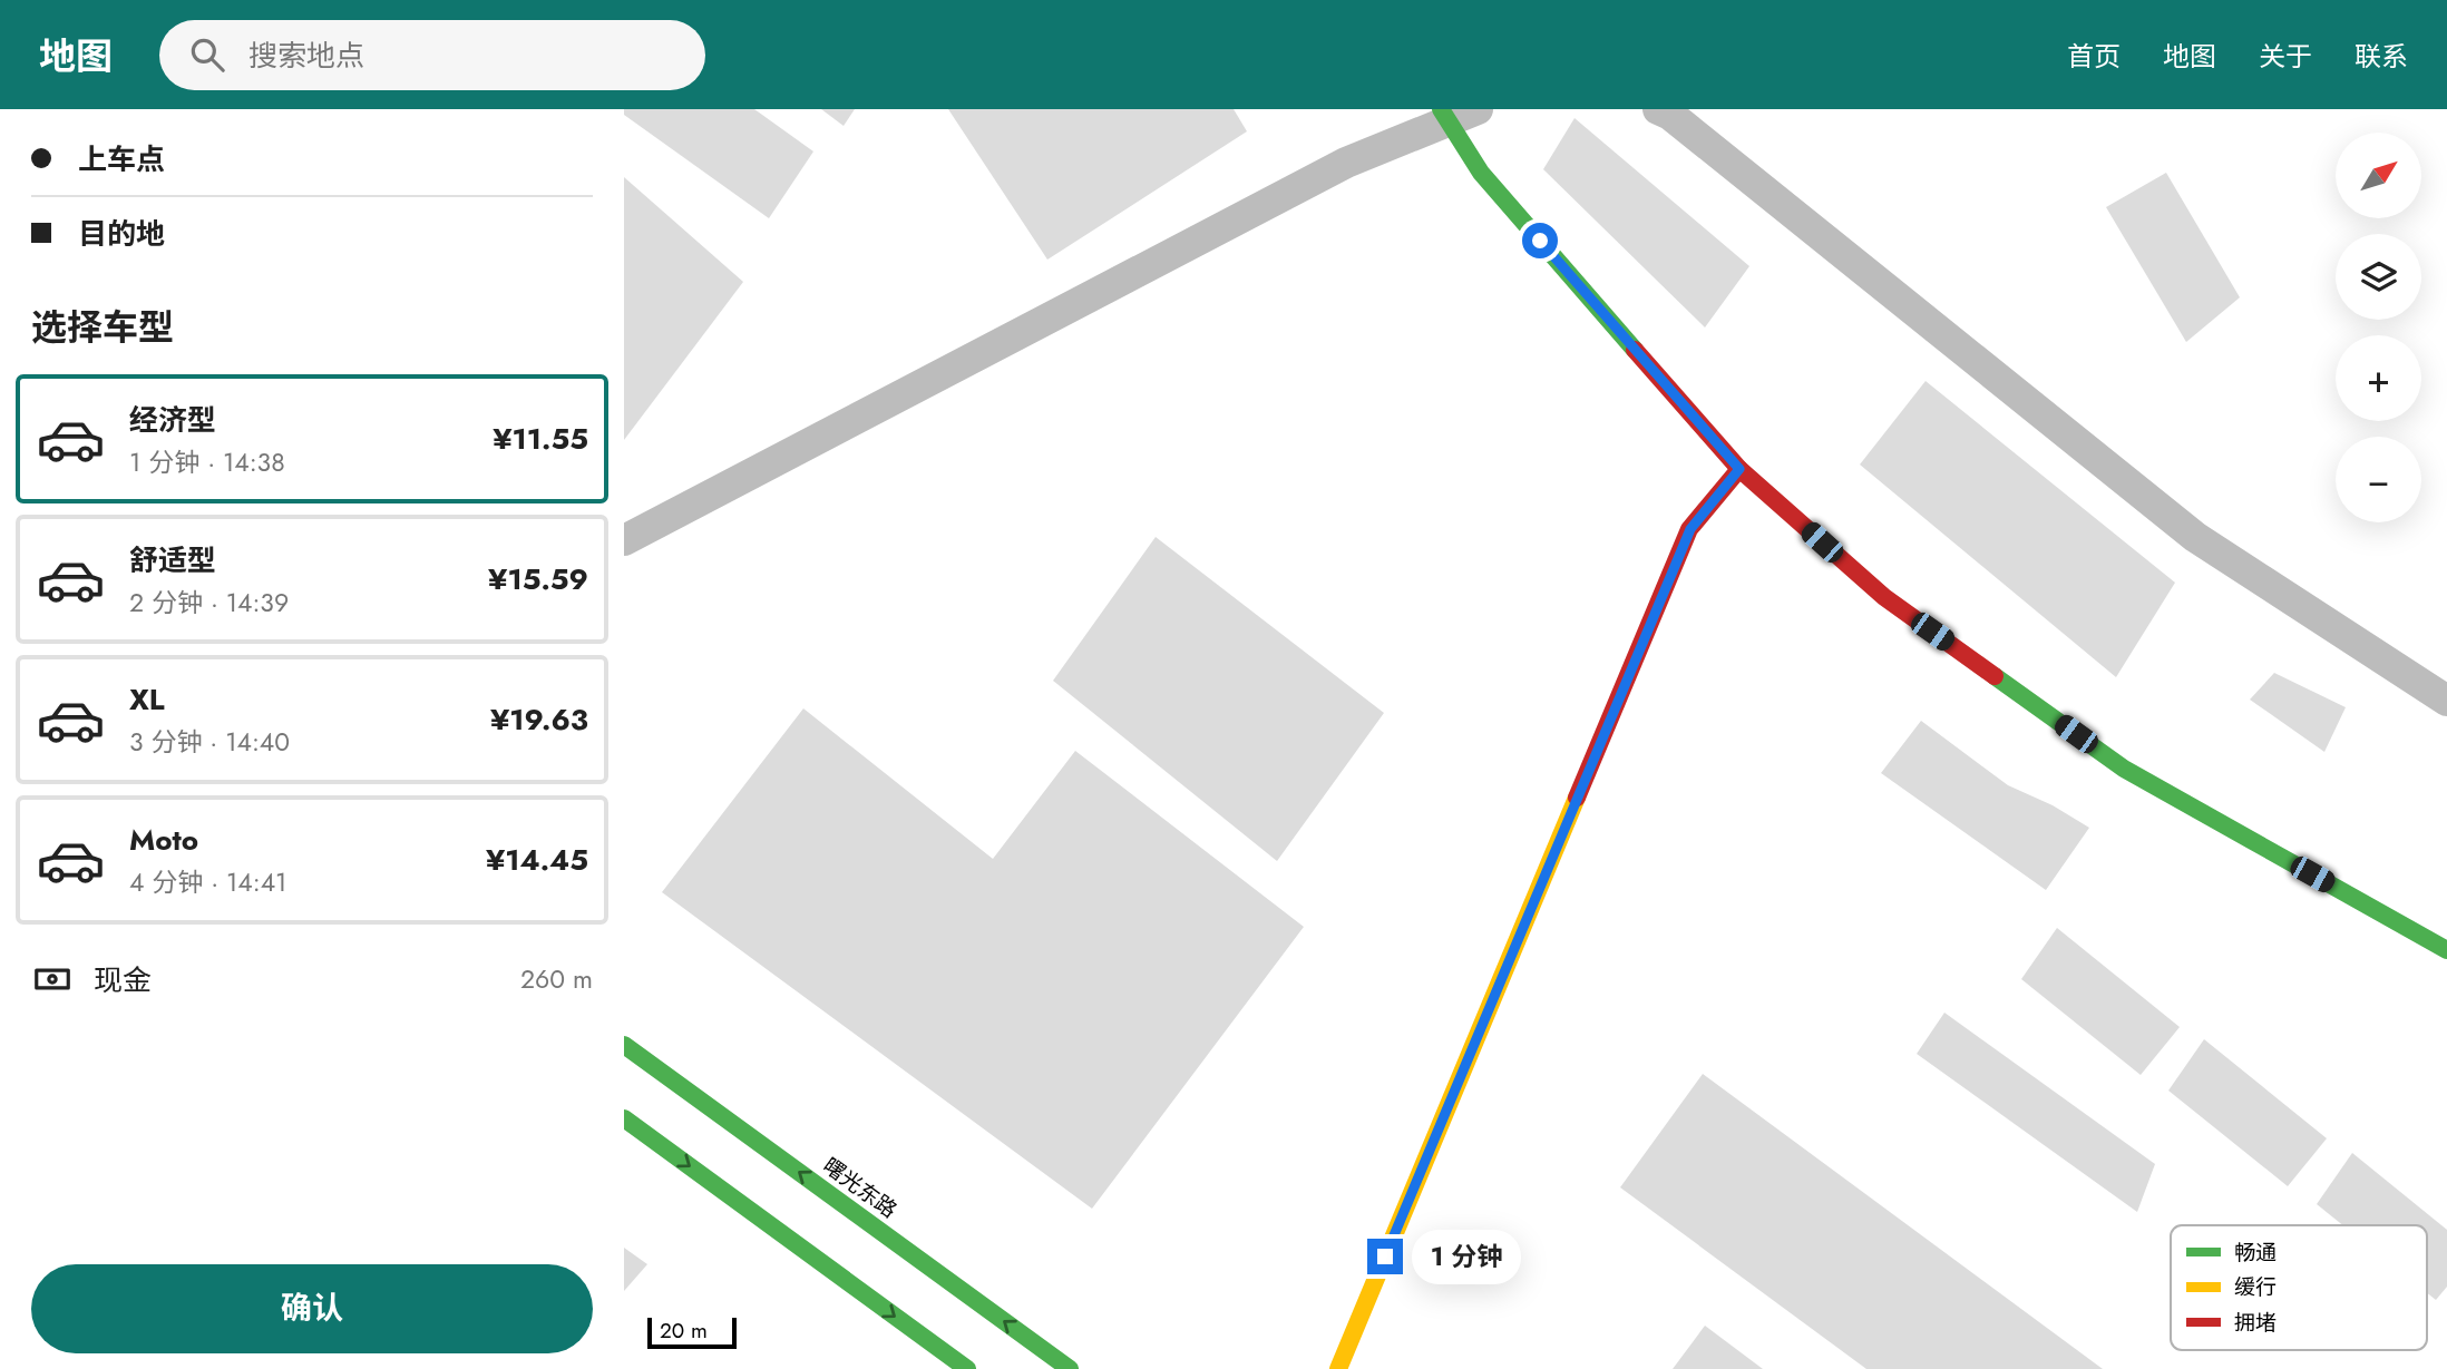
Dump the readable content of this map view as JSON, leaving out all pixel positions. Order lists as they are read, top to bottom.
{
  "streets": {
    "main road": ["曙光东路"]
  },
  "legend": ["畅通", "缓行", "拥堵"],
  "scale_bar": "20 m",
  "north": "top right",
  "page": {
    "header": "地图",
    "search": "搜索地点",
    "nav": [
      "首页",
      "地图",
      "关于",
      "联系"
    ],
    "banner": ["上车点", "目的地"],
    "map_buttons": ["+", "−"],
    "heading": "选择车型",
    "list": [
      {
        "name": "经济型",
        "note": "1 分钟 · 14:38",
        "value": "¥11.55"
      },
      {
        "name": "舒适型",
        "note": "2 分钟 · 14:39",
        "value": "¥15.59"
      },
      {
        "name": "XL",
        "note": "3 分钟 · 14:40",
        "value": "¥19.63"
      },
      {
        "name": "Moto",
        "note": "4 分钟 · 14:41",
        "value": "¥14.45"
      }
    ],
    "pay": ["现金", "260 m"],
    "bubble": "1 分钟",
    "buttons": "确认",
    "scale": "20 m"
  }
}
